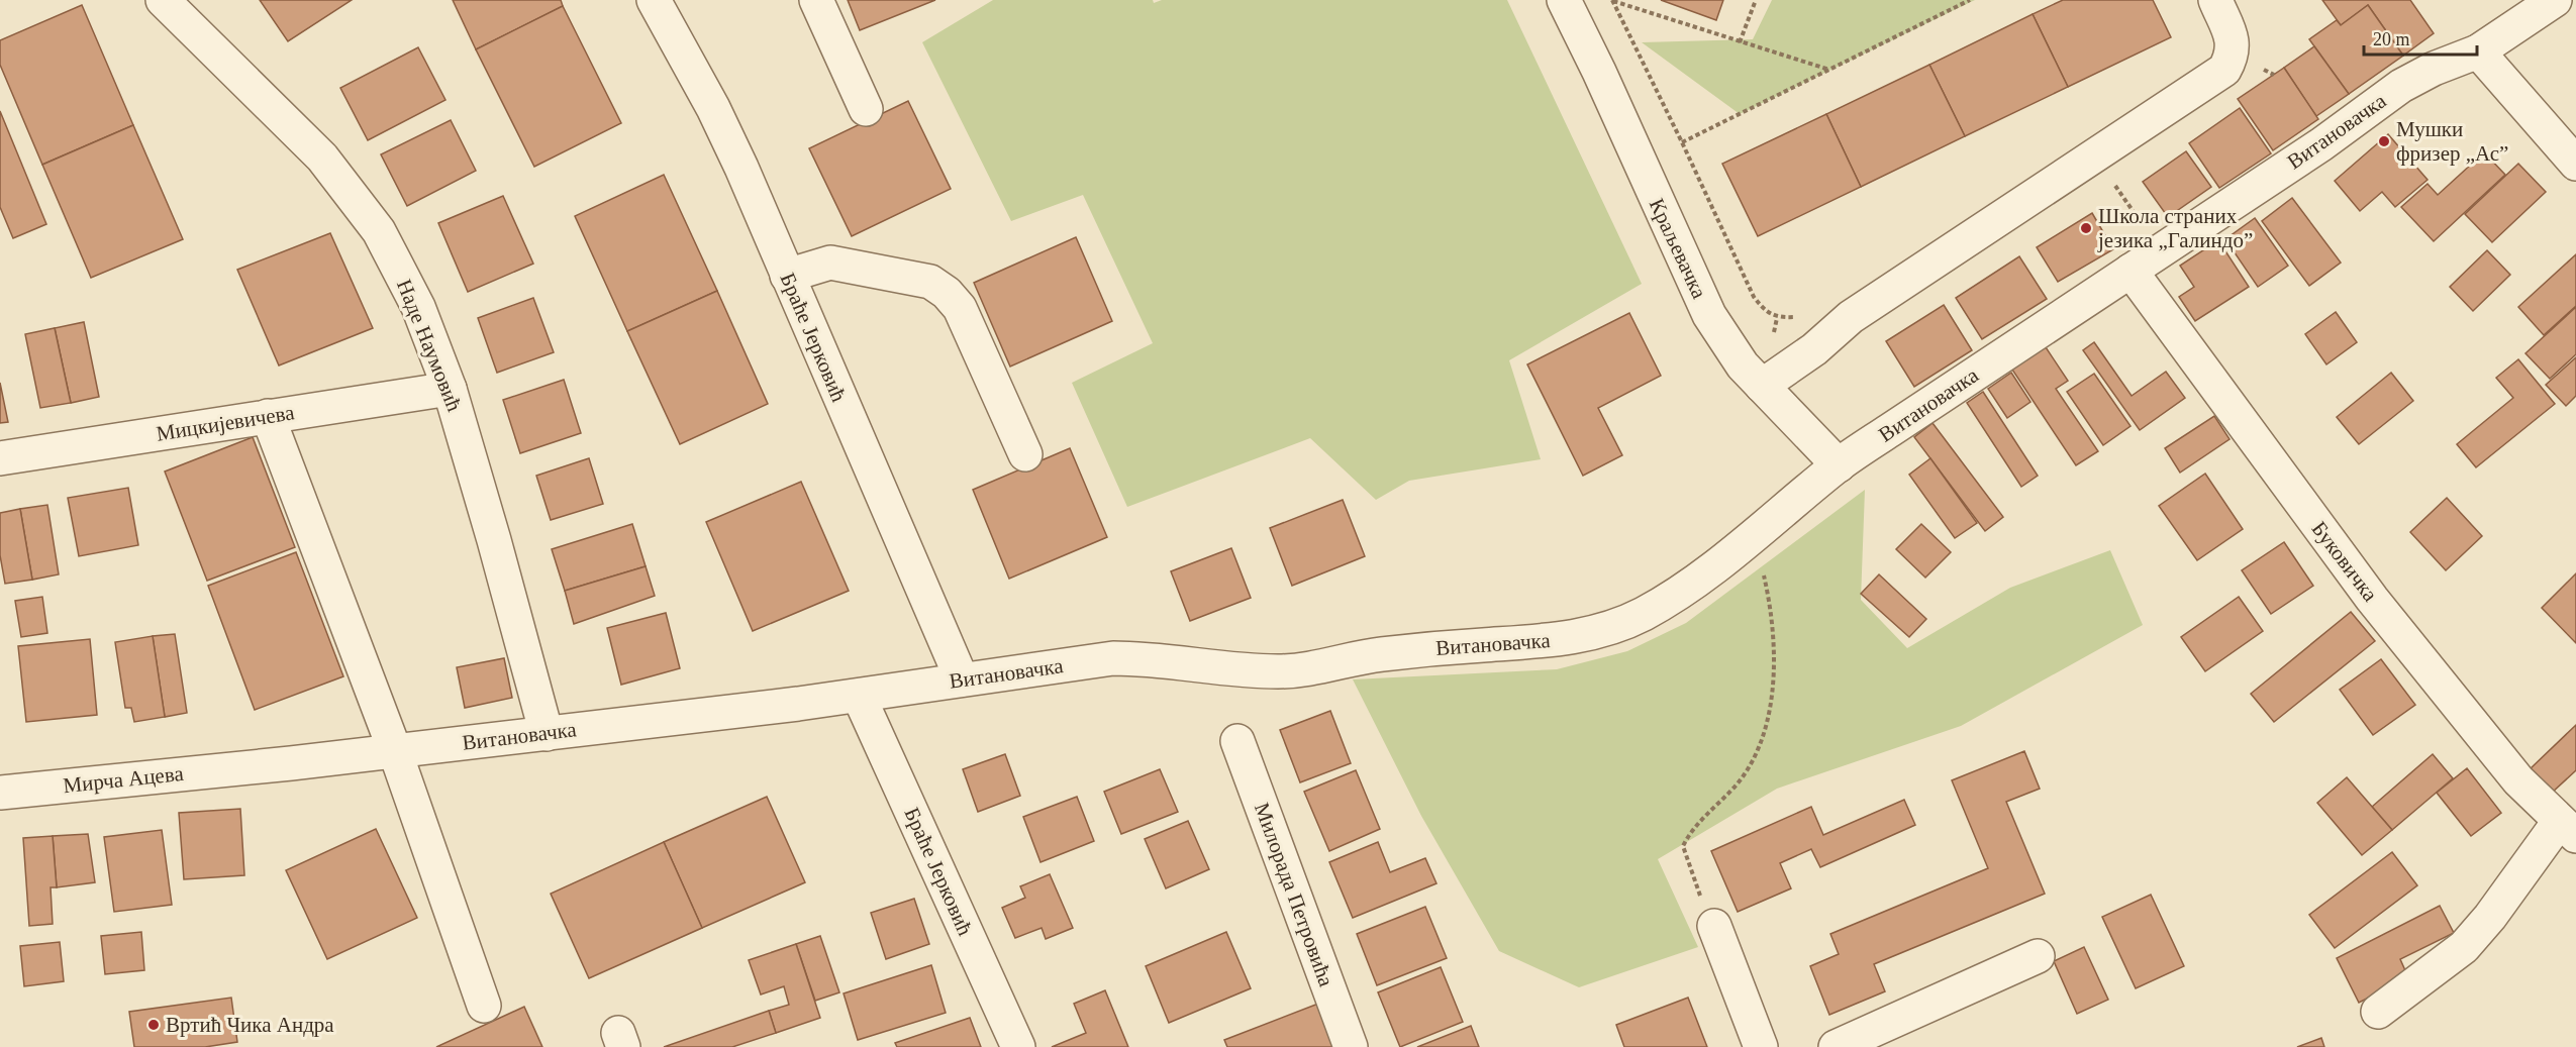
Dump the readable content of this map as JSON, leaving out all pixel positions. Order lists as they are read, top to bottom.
{
  "streets": {
    "street": [
      "Витановачка",
      "Краљевачка",
      "Браће Јерковић",
      "Наде Наумовић",
      "Мицкијевичева",
      "Буковичка",
      "Мирча Ацева",
      "Милорада Петровића"
    ]
  },
  "crossings": [
    ["Витановачка", "Краљевачка"],
    ["Витановачка", "Браће Јерковић"],
    ["Витановачка", "Наде Наумовић"],
    ["Витановачка", "Буковичка"],
    ["Витановачка", "Мирча Ацева"],
    ["Наде Наумовић", "Мицкијевичева"]
  ],
  "places": ["Мушки фризер „Ас”", "Школа страних језика „Галиндо”", "Вртић Чика Андра"],
  "scale_bar": "20 m"
}
